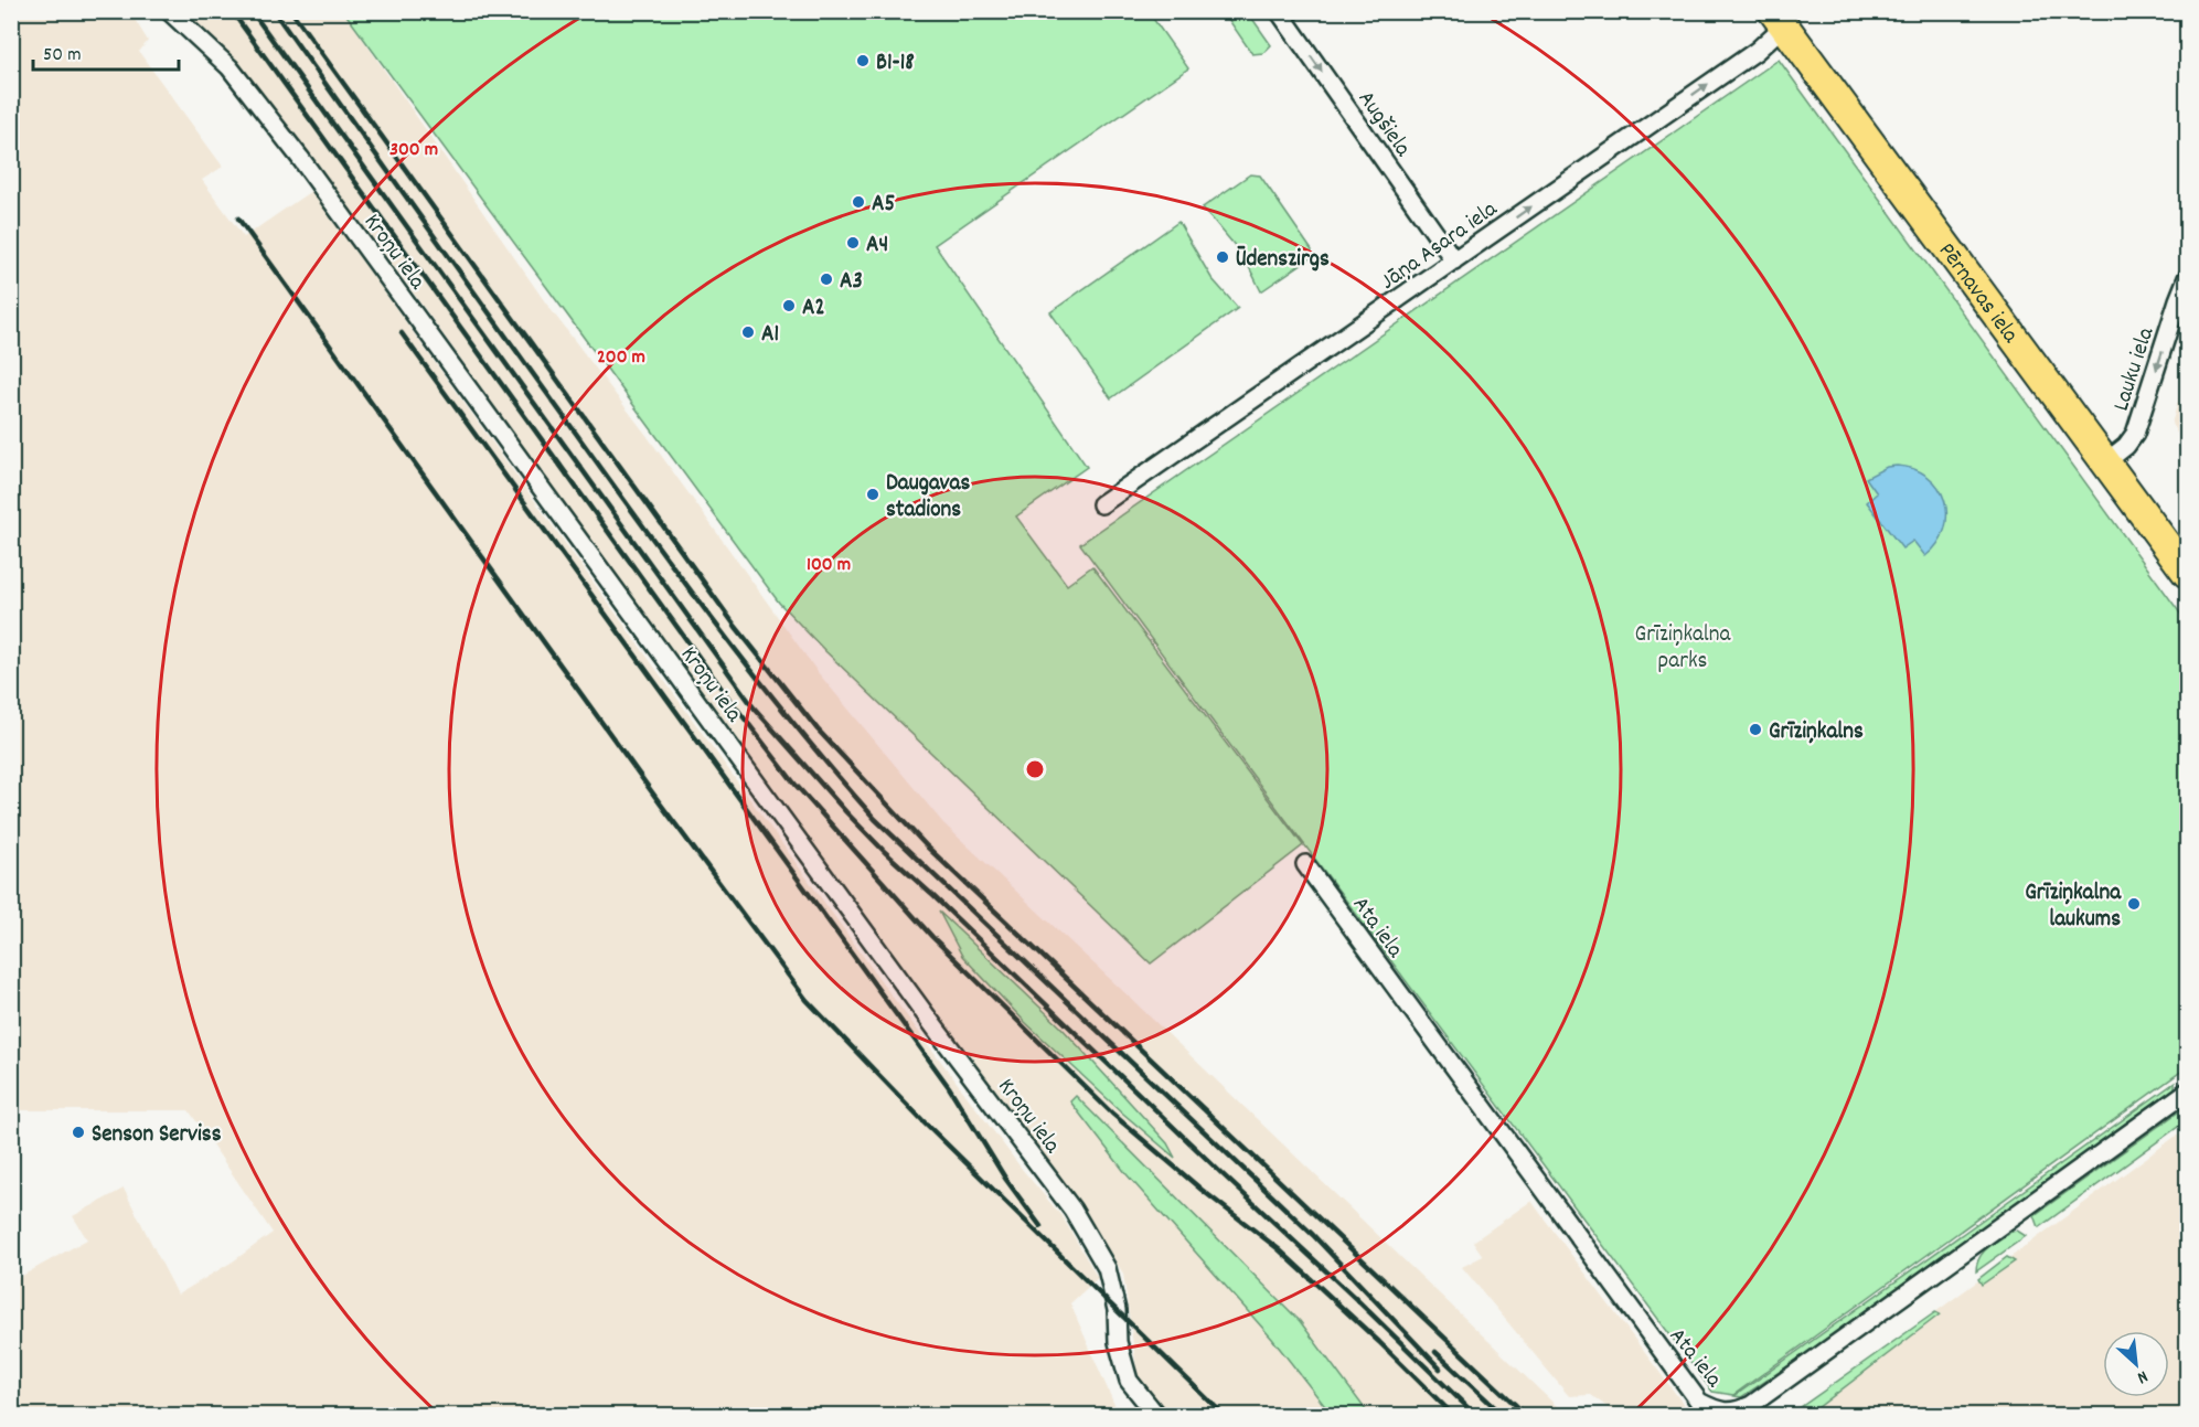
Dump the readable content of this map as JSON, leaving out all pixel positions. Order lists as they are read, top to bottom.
{
  "streets": {
    "main road": ["Pērnavas iela"],
    "street": [
      "Augšiela",
      "Jāņa Asara iela",
      "Kroņu iela",
      "Lauku iela",
      "Ata iela"
    ]
  },
  "crossings": [
    ["Augšiela", "Jāņa Asara iela"],
    ["Jāņa Asara iela", "Pērnavas iela"],
    ["Pērnavas iela", "Lauku iela"]
  ],
  "one_way": ["Augšiela", "Jāņa Asara iela", "Lauku iela"],
  "parks": ["Grīziņkalna parks"],
  "places": [
    "B1-18",
    "A5",
    "A4",
    "Ūdenszirgs",
    "A3",
    "A2",
    "A1",
    "Daugavas stadions",
    "Grīziņkalns",
    "Grīziņkalna laukums",
    "Senson Serviss"
  ],
  "scale_bar": "50 m",
  "north": "bottom right",
  "rings": ["300 m", "200 m", "100 m"]
}
